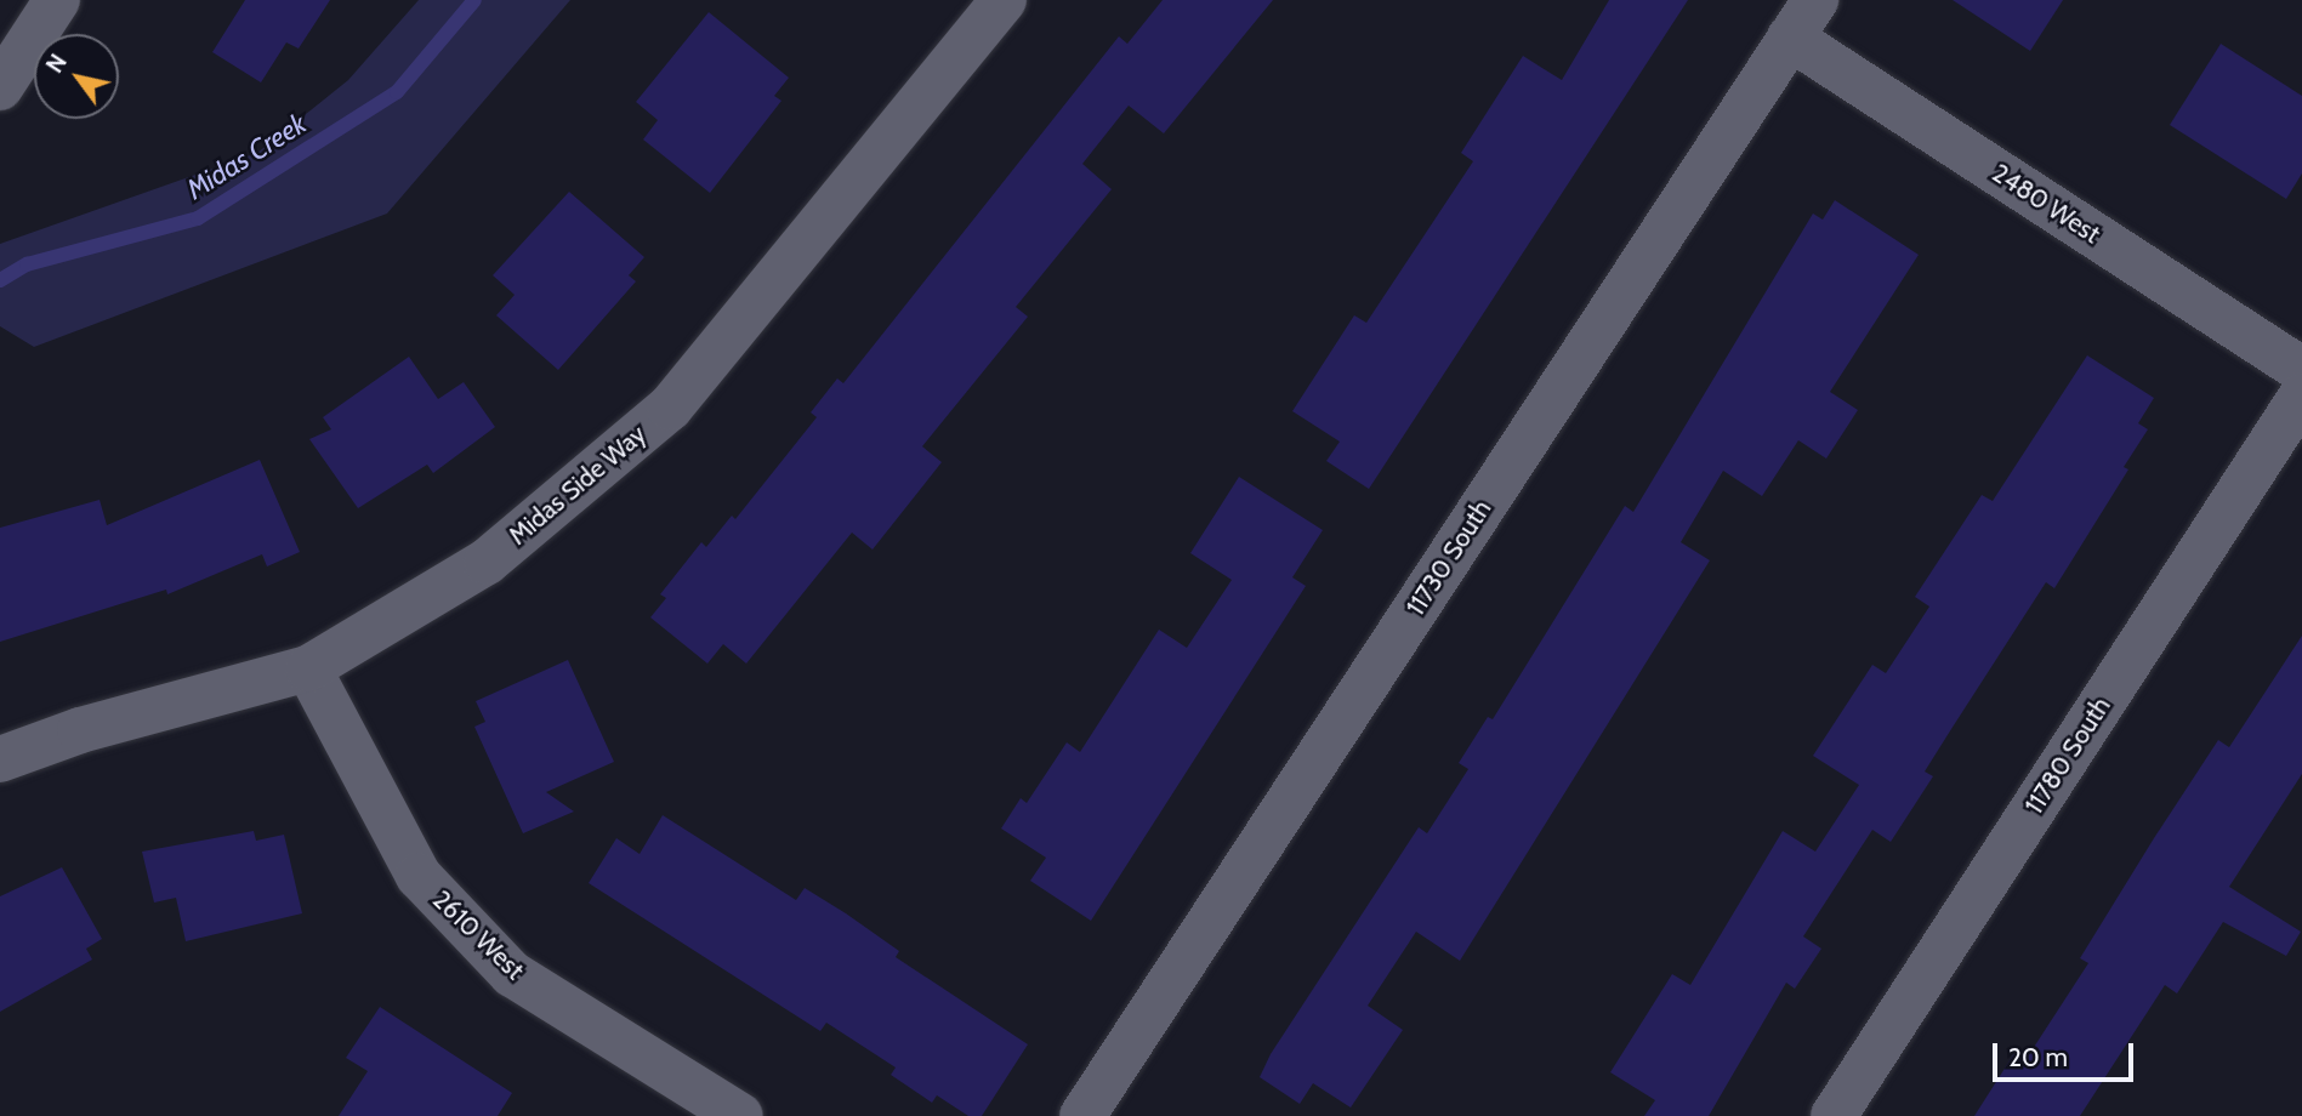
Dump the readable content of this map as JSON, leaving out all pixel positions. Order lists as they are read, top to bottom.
{
  "streets": {
    "street": [
      "2480 West",
      "Midas Side Way",
      "11730 South",
      "11780 South",
      "2610 West"
    ]
  },
  "crossings": [
    ["2480 West", "11730 South"],
    ["Midas Side Way", "2610 West"]
  ],
  "water": ["Midas Creek"],
  "scale_bar": "20 m",
  "north": "top left"
}
